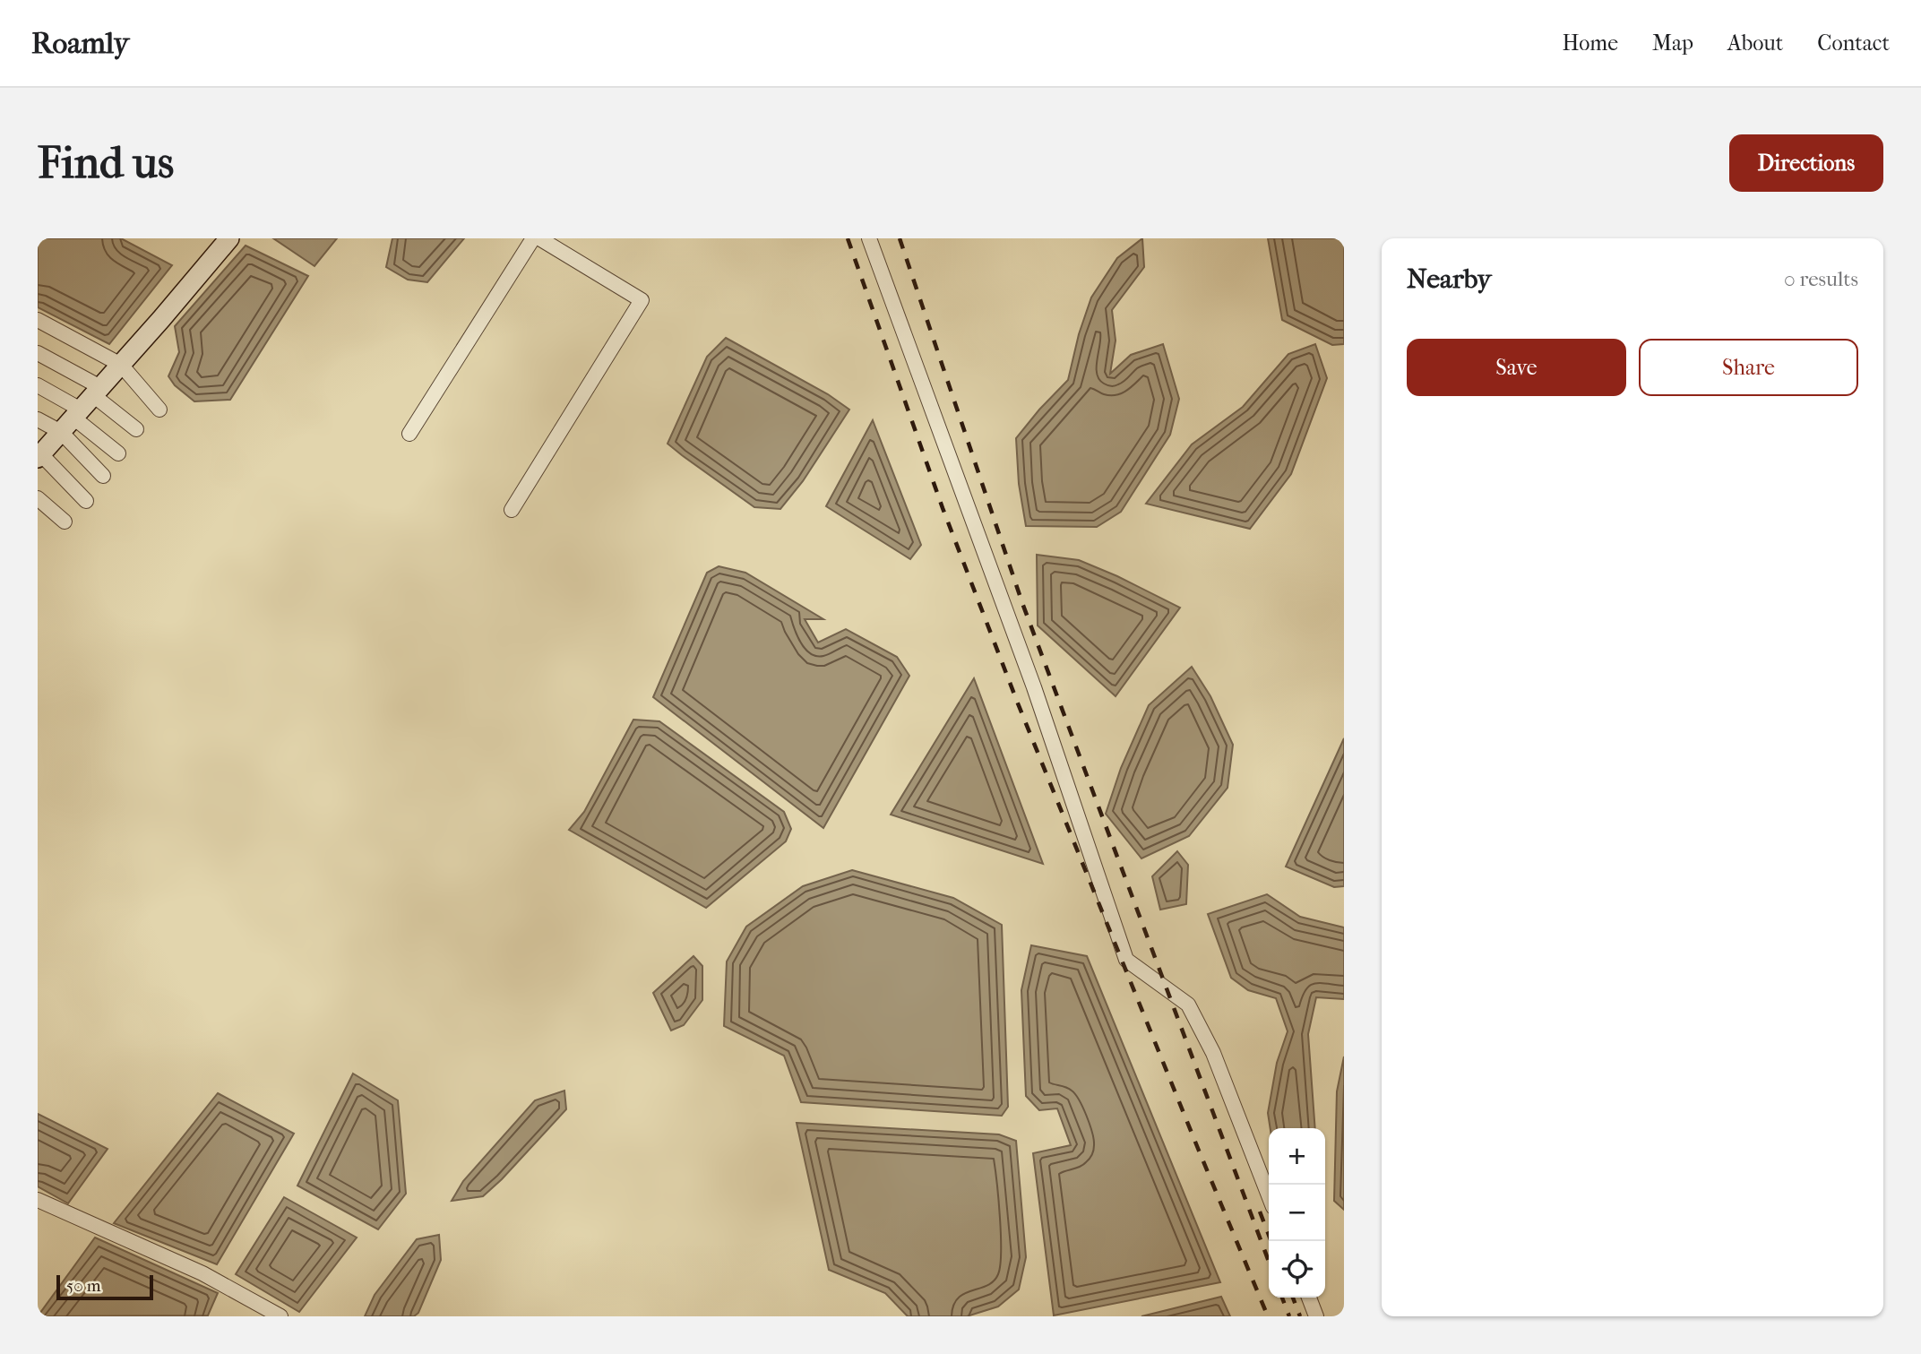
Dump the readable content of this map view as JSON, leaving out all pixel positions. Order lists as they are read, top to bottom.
{
  "scale_bar": "50 m",
  "page": {
    "header": "Roamly",
    "nav": [
      "Home",
      "Map",
      "About",
      "Contact"
    ],
    "buttons": [
      "Directions",
      ["Save", "Share"]
    ],
    "title": "Find us",
    "heading": ["Nearby", "0 results"],
    "map_buttons": ["+", "−"],
    "scale": "50 m"
  }
}
